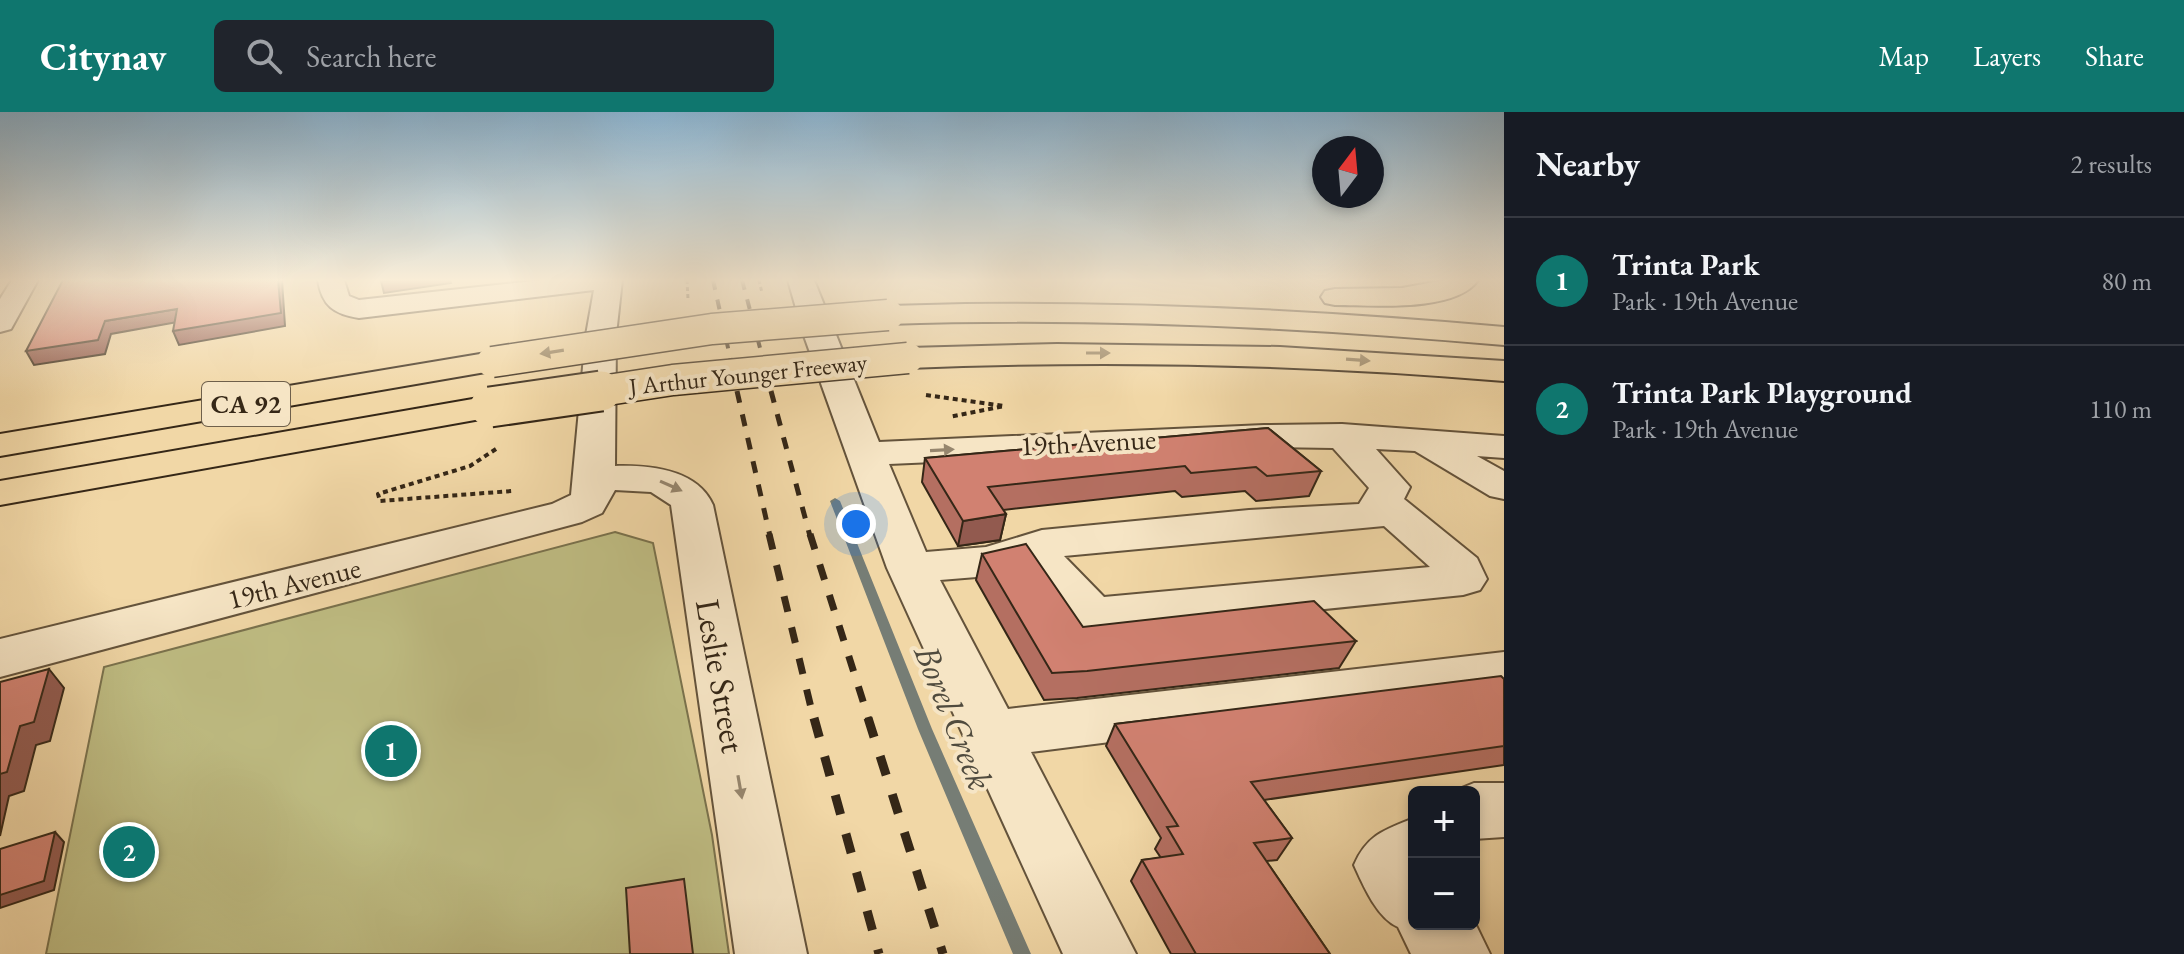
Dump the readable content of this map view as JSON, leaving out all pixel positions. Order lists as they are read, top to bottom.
{
  "streets": {
    "highway": ["J Arthur Younger Freeway", "CA 92"],
    "street": ["19th Avenue", "Leslie Street"]
  },
  "crossings": [
    ["J Arthur Younger Freeway", "CA 92"],
    ["19th Avenue", "Leslie Street"]
  ],
  "water": ["Borel Creek"],
  "north": "top",
  "page": {
    "header": "Citynav",
    "search": "Search here",
    "nav": ["Map", "Layers", "Share"],
    "heading": ["Nearby", "2 results"],
    "list": [
      {
        "mark": "1",
        "name": "Trinta Park",
        "note": "Park · 19th Avenue",
        "value": "80 m"
      },
      {
        "mark": "2",
        "name": "Trinta Park Playground",
        "note": "Park · 19th Avenue",
        "value": "110 m"
      }
    ],
    "pins": ["1", "2"],
    "map_buttons": ["+", "−"]
  }
}
